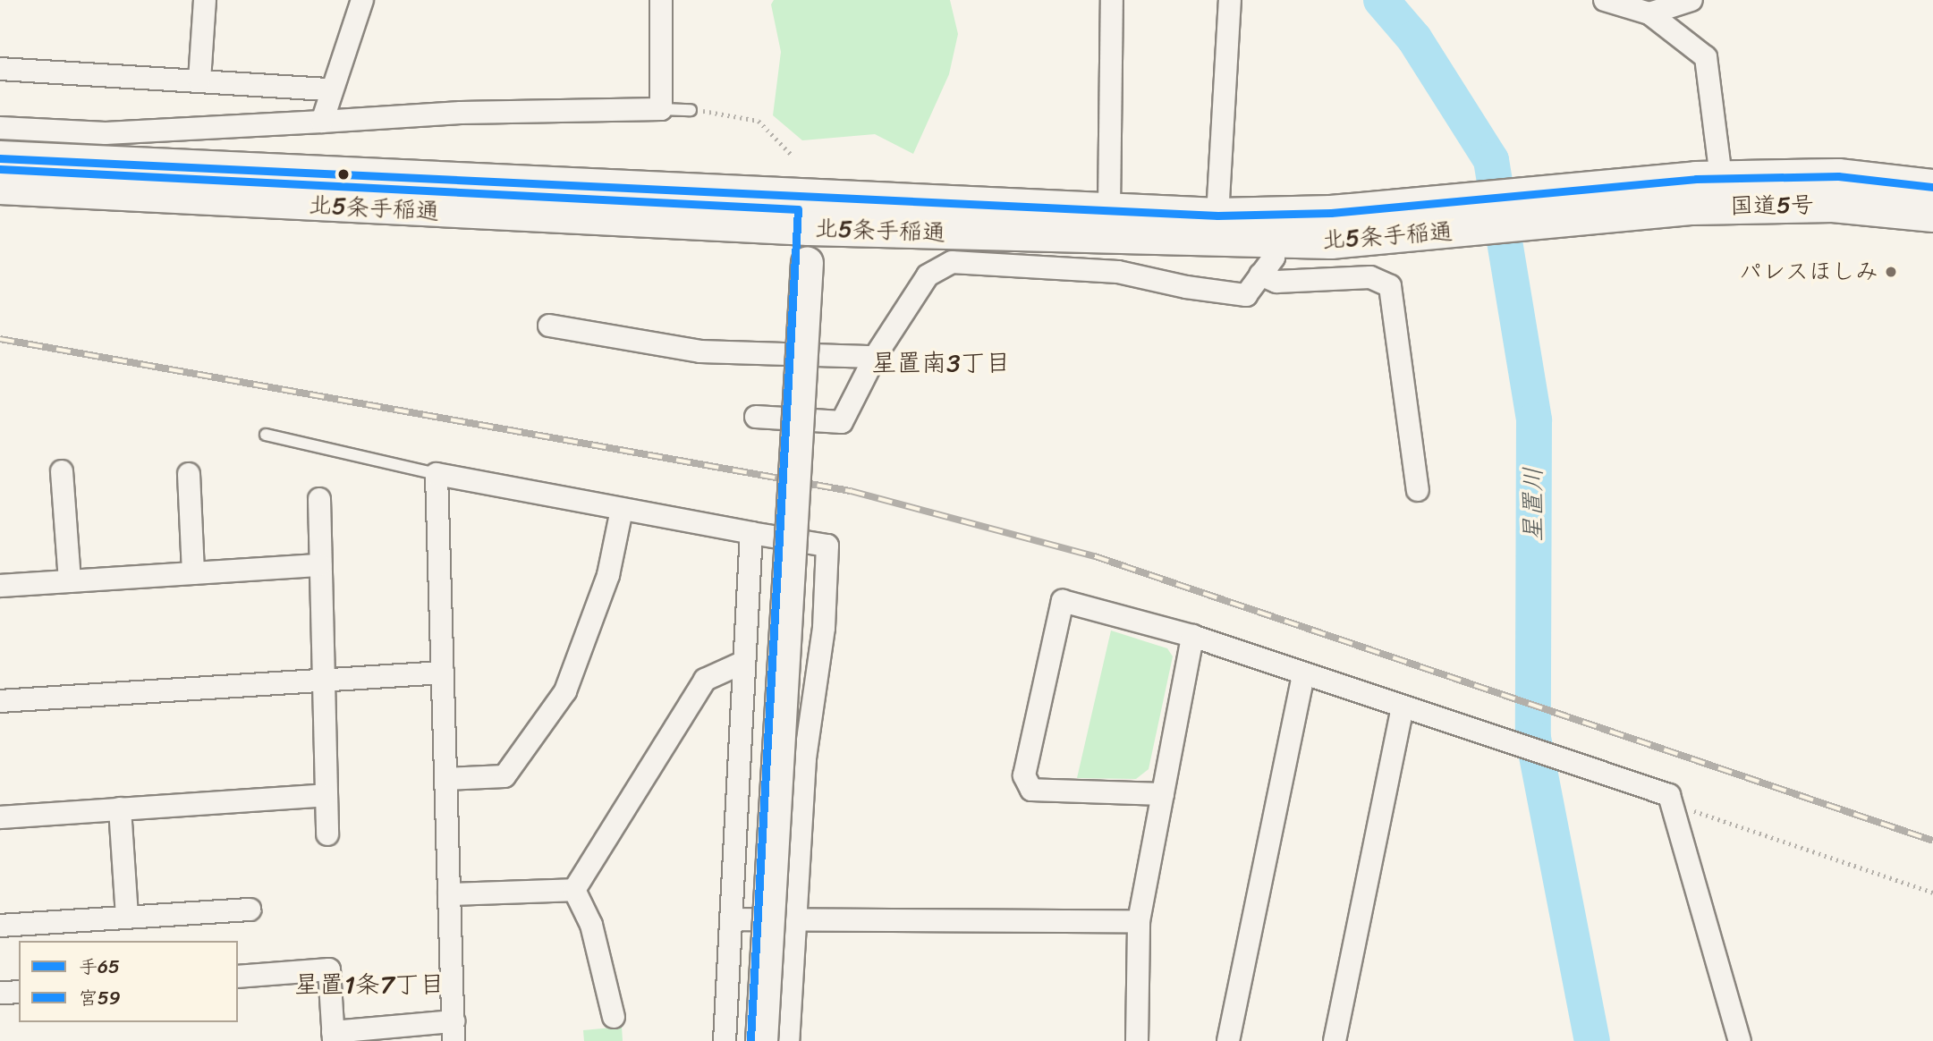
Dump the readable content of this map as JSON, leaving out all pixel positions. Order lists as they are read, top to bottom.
{
  "streets": {
    "highway": ["国道5号", "北5条手稲通"]
  },
  "crossings": [
    ["国道5号", "北5条手稲通"]
  ],
  "districts": ["星置南3丁目", "星置1条7丁目"],
  "water": ["星置川"],
  "places": ["パレスほしみ"],
  "lines": ["transit line 手65", "transit line 宮59"],
  "legend": ["手65", "宮59"]
}
